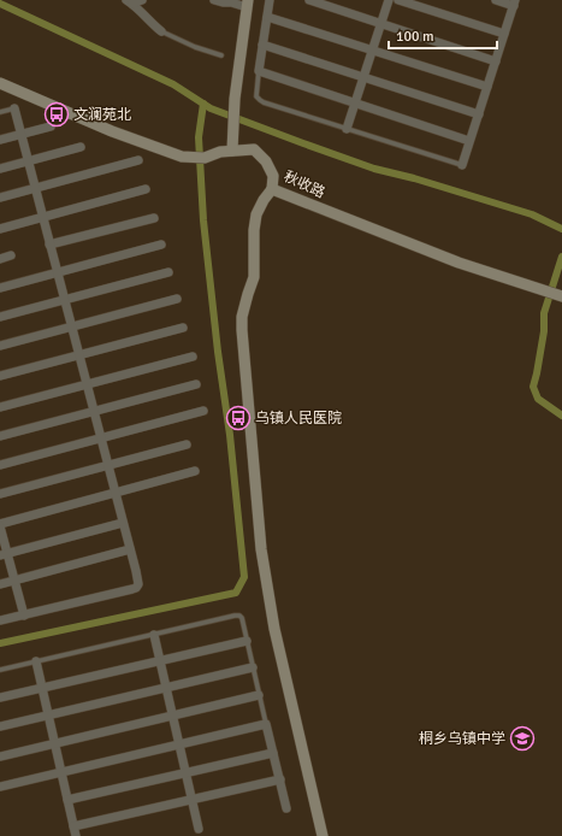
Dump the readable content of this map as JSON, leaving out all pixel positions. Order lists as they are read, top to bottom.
{
  "streets": {
    "street": ["秋收路"]
  },
  "places": {
    "bus stop": ["文澜苑北", "乌镇人民医院"],
    "school or university": ["桐乡乌镇中学"]
  },
  "scale_bar": "100 m"
}
